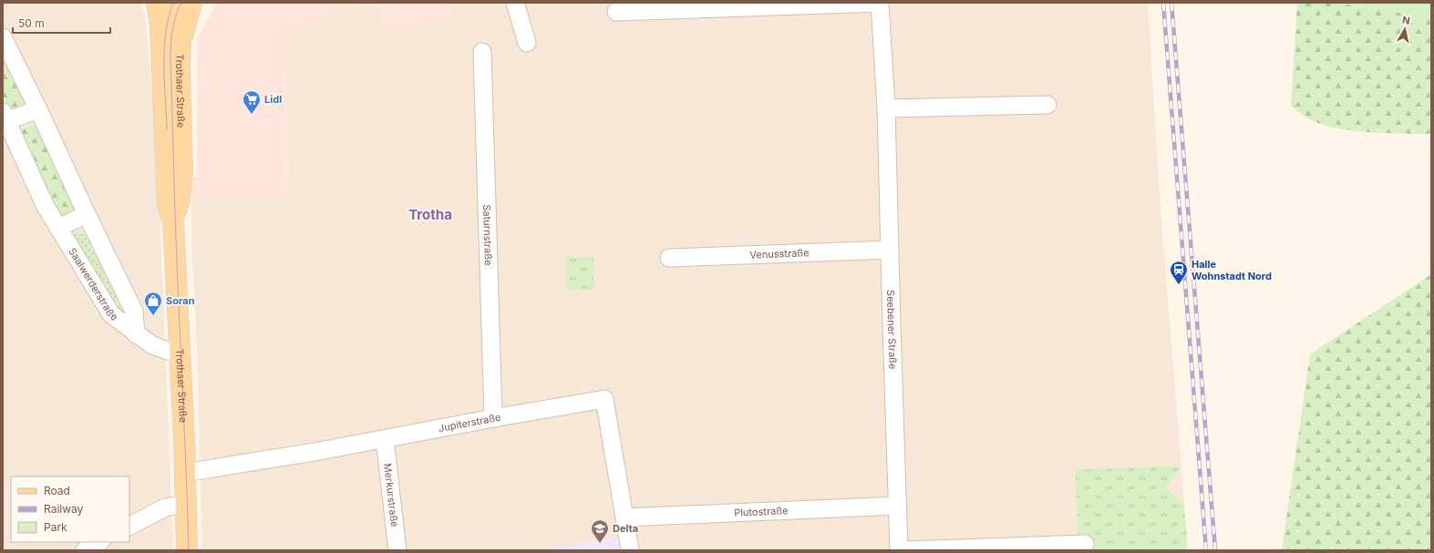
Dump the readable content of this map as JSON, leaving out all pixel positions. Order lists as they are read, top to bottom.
{
  "streets": {
    "main road": ["Trothaer Straße"],
    "street": [
      "Saturnstraße",
      "Venusstraße",
      "Saalwerderstraße",
      "Seebener Straße",
      "Jupiterstraße",
      "Merkurstraße",
      "Plutostraße"
    ]
  },
  "crossings": [
    ["Trothaer Straße", "Saalwerderstraße"],
    ["Trothaer Straße", "Jupiterstraße"],
    ["Saturnstraße", "Jupiterstraße"],
    ["Venusstraße", "Seebener Straße"],
    ["Seebener Straße", "Plutostraße"],
    ["Jupiterstraße", "Merkurstraße"],
    ["Jupiterstraße", "Plutostraße"]
  ],
  "districts": ["Trotha"],
  "places": {
    "supermarket": ["Lidl"],
    "station": ["Halle Wohnstadt Nord"],
    "shop": ["Soran"],
    "school or university": ["Delta"]
  },
  "legend": ["Road", "Railway", "Park"],
  "scale_bar": "50 m",
  "north": "top"
}
